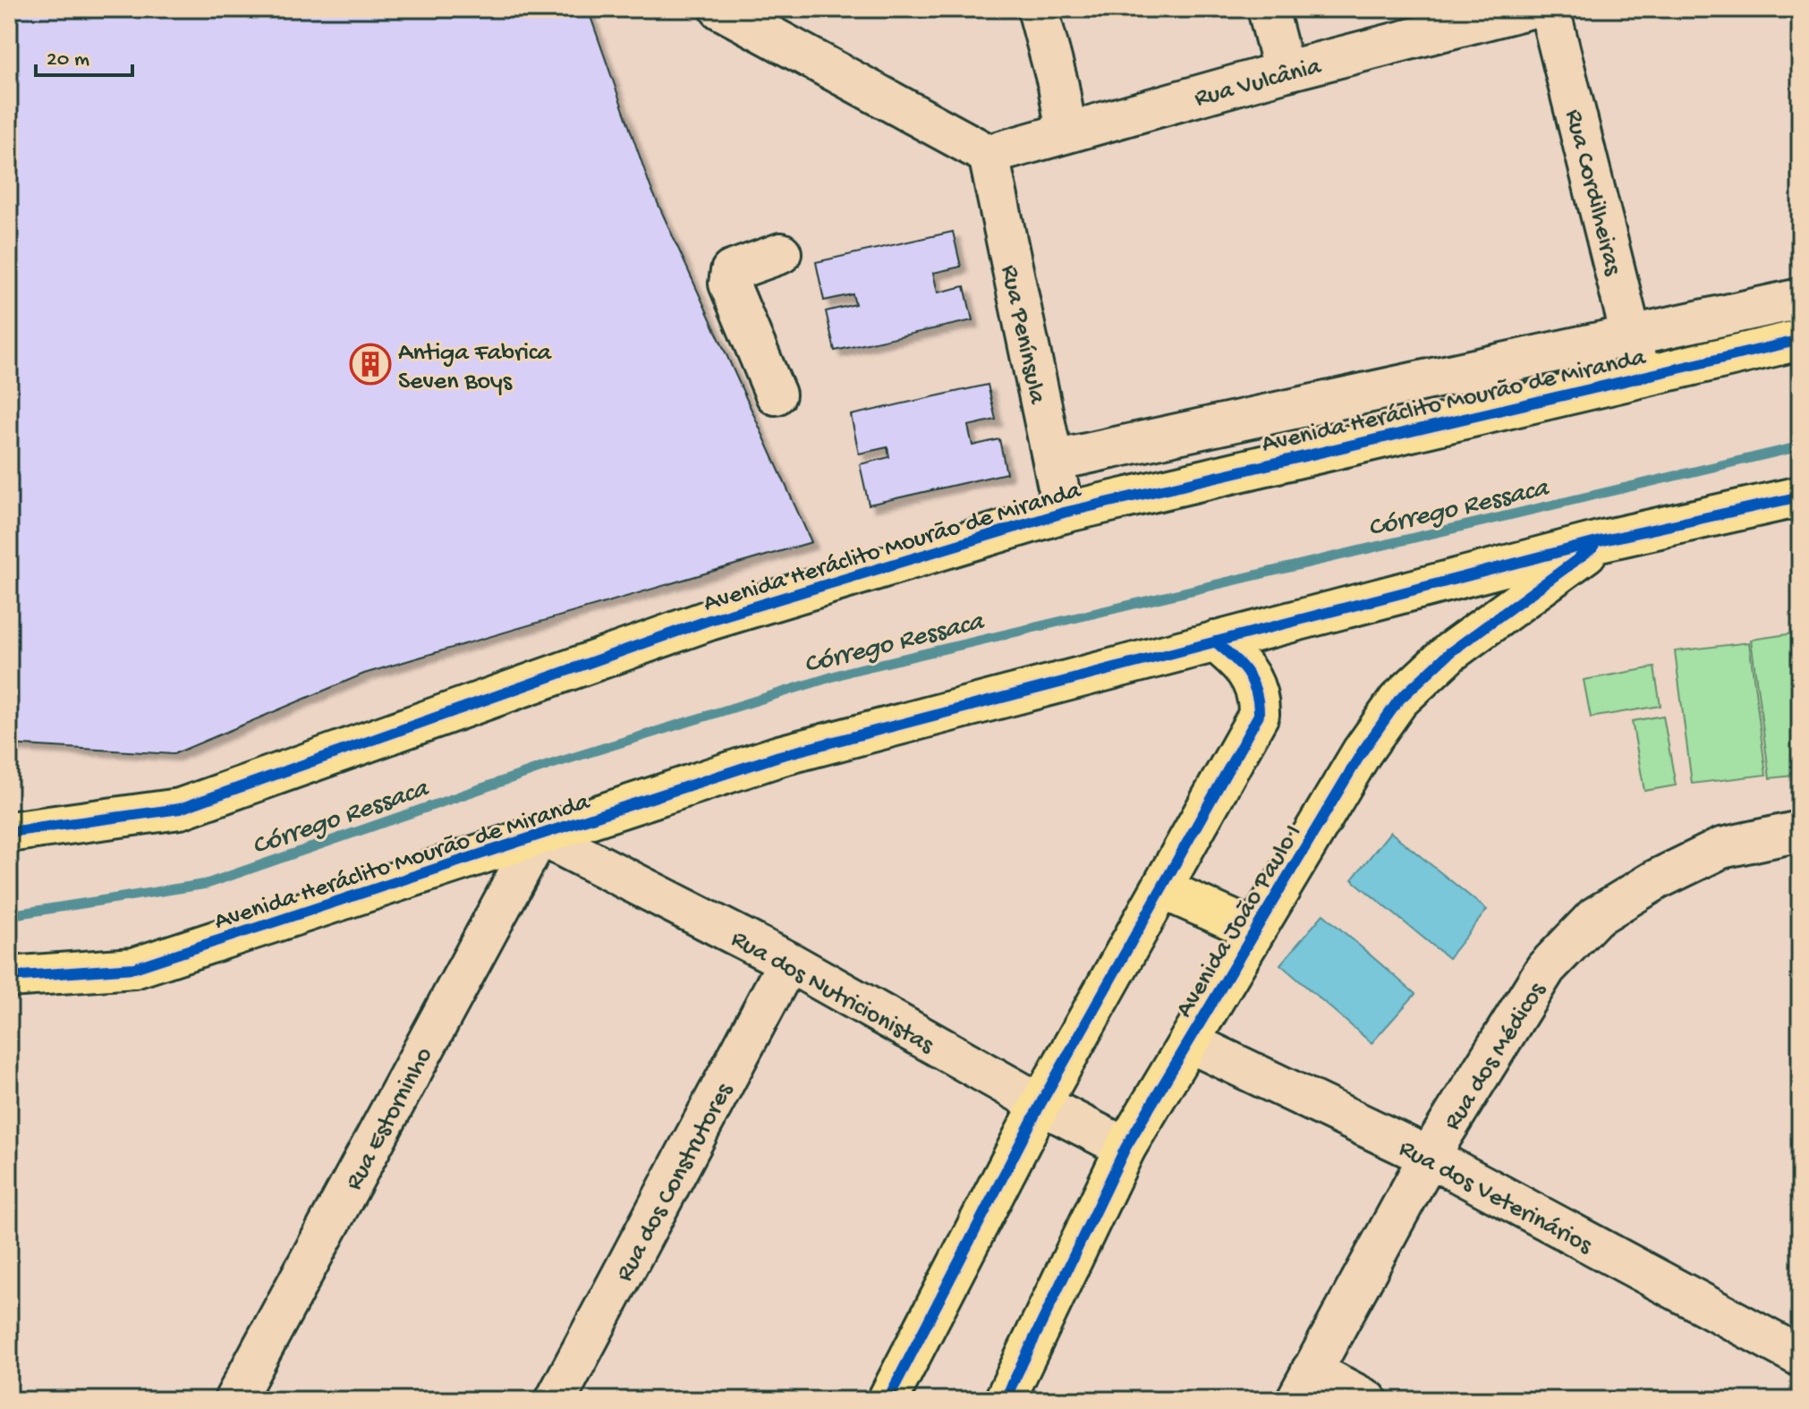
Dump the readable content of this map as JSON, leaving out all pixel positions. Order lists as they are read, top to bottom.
{
  "streets": {
    "main road": ["Avenida Heráclito Mourão de Miranda", "Avenida João Paulo I"],
    "street": [
      "Rua Vulcânia",
      "Rua Cordilheiras",
      "Rua Península",
      "Rua dos Nutricionistas",
      "Rua dos Médicos",
      "Rua Estorninho",
      "Rua dos Construtores",
      "Rua dos Veterinários"
    ]
  },
  "crossings": [
    ["Rua Vulcânia", "Rua Península"],
    ["Rua Cordilheiras", "Avenida Heráclito Mourão de Miranda"],
    ["Rua Península", "Avenida Heráclito Mourão de Miranda"],
    ["Avenida Heráclito Mourão de Miranda", "Avenida João Paulo I"],
    ["Avenida Heráclito Mourão de Miranda", "Rua dos Nutricionistas"],
    ["Avenida Heráclito Mourão de Miranda", "Rua Estorninho"],
    ["Avenida João Paulo I", "Rua dos Nutricionistas"],
    ["Avenida João Paulo I", "Rua dos Veterinários"],
    ["Rua dos Nutricionistas", "Rua Estorninho"],
    ["Rua dos Nutricionistas", "Rua dos Construtores"],
    ["Rua dos Médicos", "Rua dos Veterinários"]
  ],
  "water": ["Córrego Ressaca"],
  "places": {
    "building": ["Antiga Fabrica Seven Boys"]
  },
  "scale_bar": "20 m"
}
